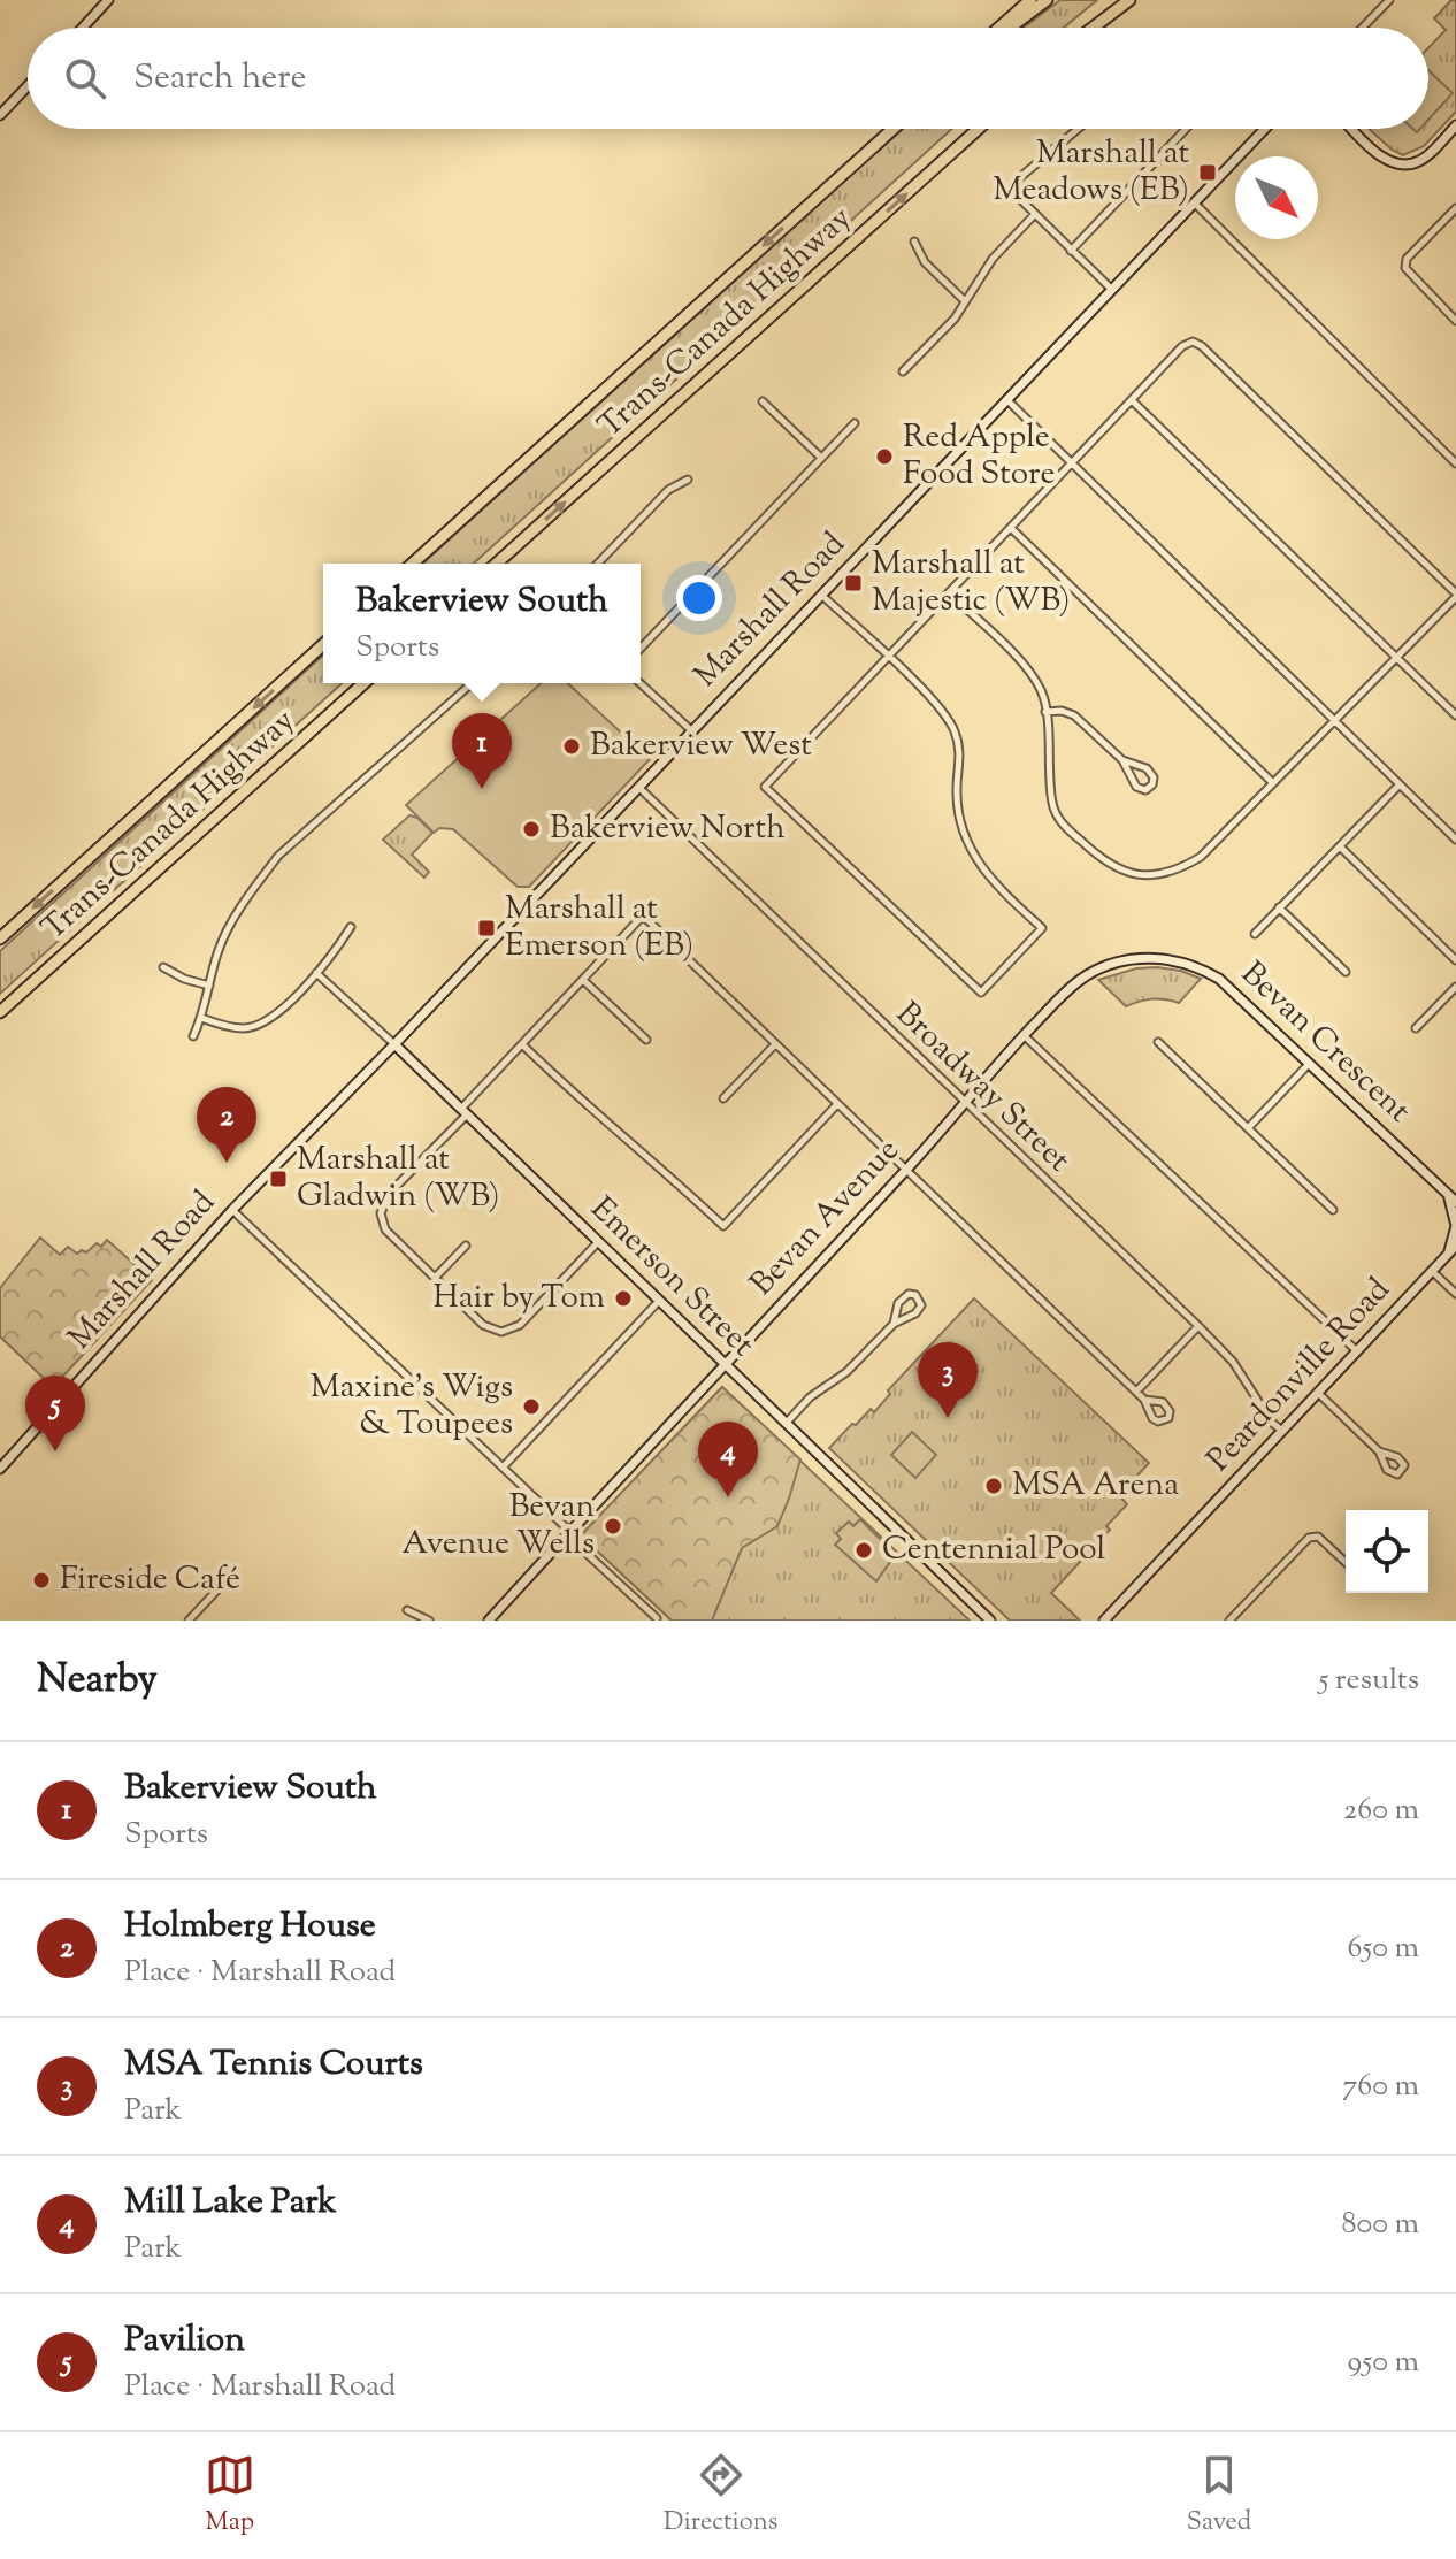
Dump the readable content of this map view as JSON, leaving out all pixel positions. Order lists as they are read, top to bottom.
{
  "streets": {
    "highway": ["Trans-Canada Highway"],
    "main road": [
      "Marshall Road",
      "Bevan Crescent",
      "Bevan Avenue",
      "Emerson Street",
      "Peardonville Road"
    ],
    "street": ["Broadway Street"]
  },
  "crossings": [
    ["Marshall Road", "Broadway Street"],
    ["Marshall Road", "Emerson Street"],
    ["Bevan Crescent", "Bevan Avenue"],
    ["Broadway Street", "Bevan Avenue"],
    ["Broadway Street", "Peardonville Road"],
    ["Bevan Avenue", "Emerson Street"]
  ],
  "places": {
    "transit": [
      "Marshall at Meadows (EB)",
      "Marshall at Majestic (WB)",
      "Marshall at Emerson (EB)",
      "Marshall at Gladwin (WB)"
    ],
    "other": [
      "Red Apple Food Store",
      "Bakerview West",
      "Bakerview North",
      "Hair by Tom",
      "Maxine's Wigs & Toupees",
      "MSA Arena",
      "Bevan Avenue Wells",
      "Centennial Pool",
      "Fireside Café"
    ]
  },
  "north": "bottom right",
  "page": {
    "search": "Search here",
    "popup": ["Bakerview South", "Sports"],
    "pins": [
      "1",
      "2",
      "3",
      "5",
      "4"
    ],
    "heading": ["Nearby", "5 results"],
    "list": [
      {
        "mark": "1",
        "name": "Bakerview South",
        "note": "Sports",
        "value": "260 m"
      },
      {
        "mark": "2",
        "name": "Holmberg House",
        "note": "Place · Marshall Road",
        "value": "650 m"
      },
      {
        "mark": "3",
        "name": "MSA Tennis Courts",
        "note": "Park",
        "value": "760 m"
      },
      {
        "mark": "4",
        "name": "Mill Lake Park",
        "note": "Park",
        "value": "800 m"
      },
      {
        "mark": "5",
        "name": "Pavilion",
        "note": "Place · Marshall Road",
        "value": "950 m"
      }
    ],
    "nav": ["Map", "Directions", "Saved"]
  }
}
